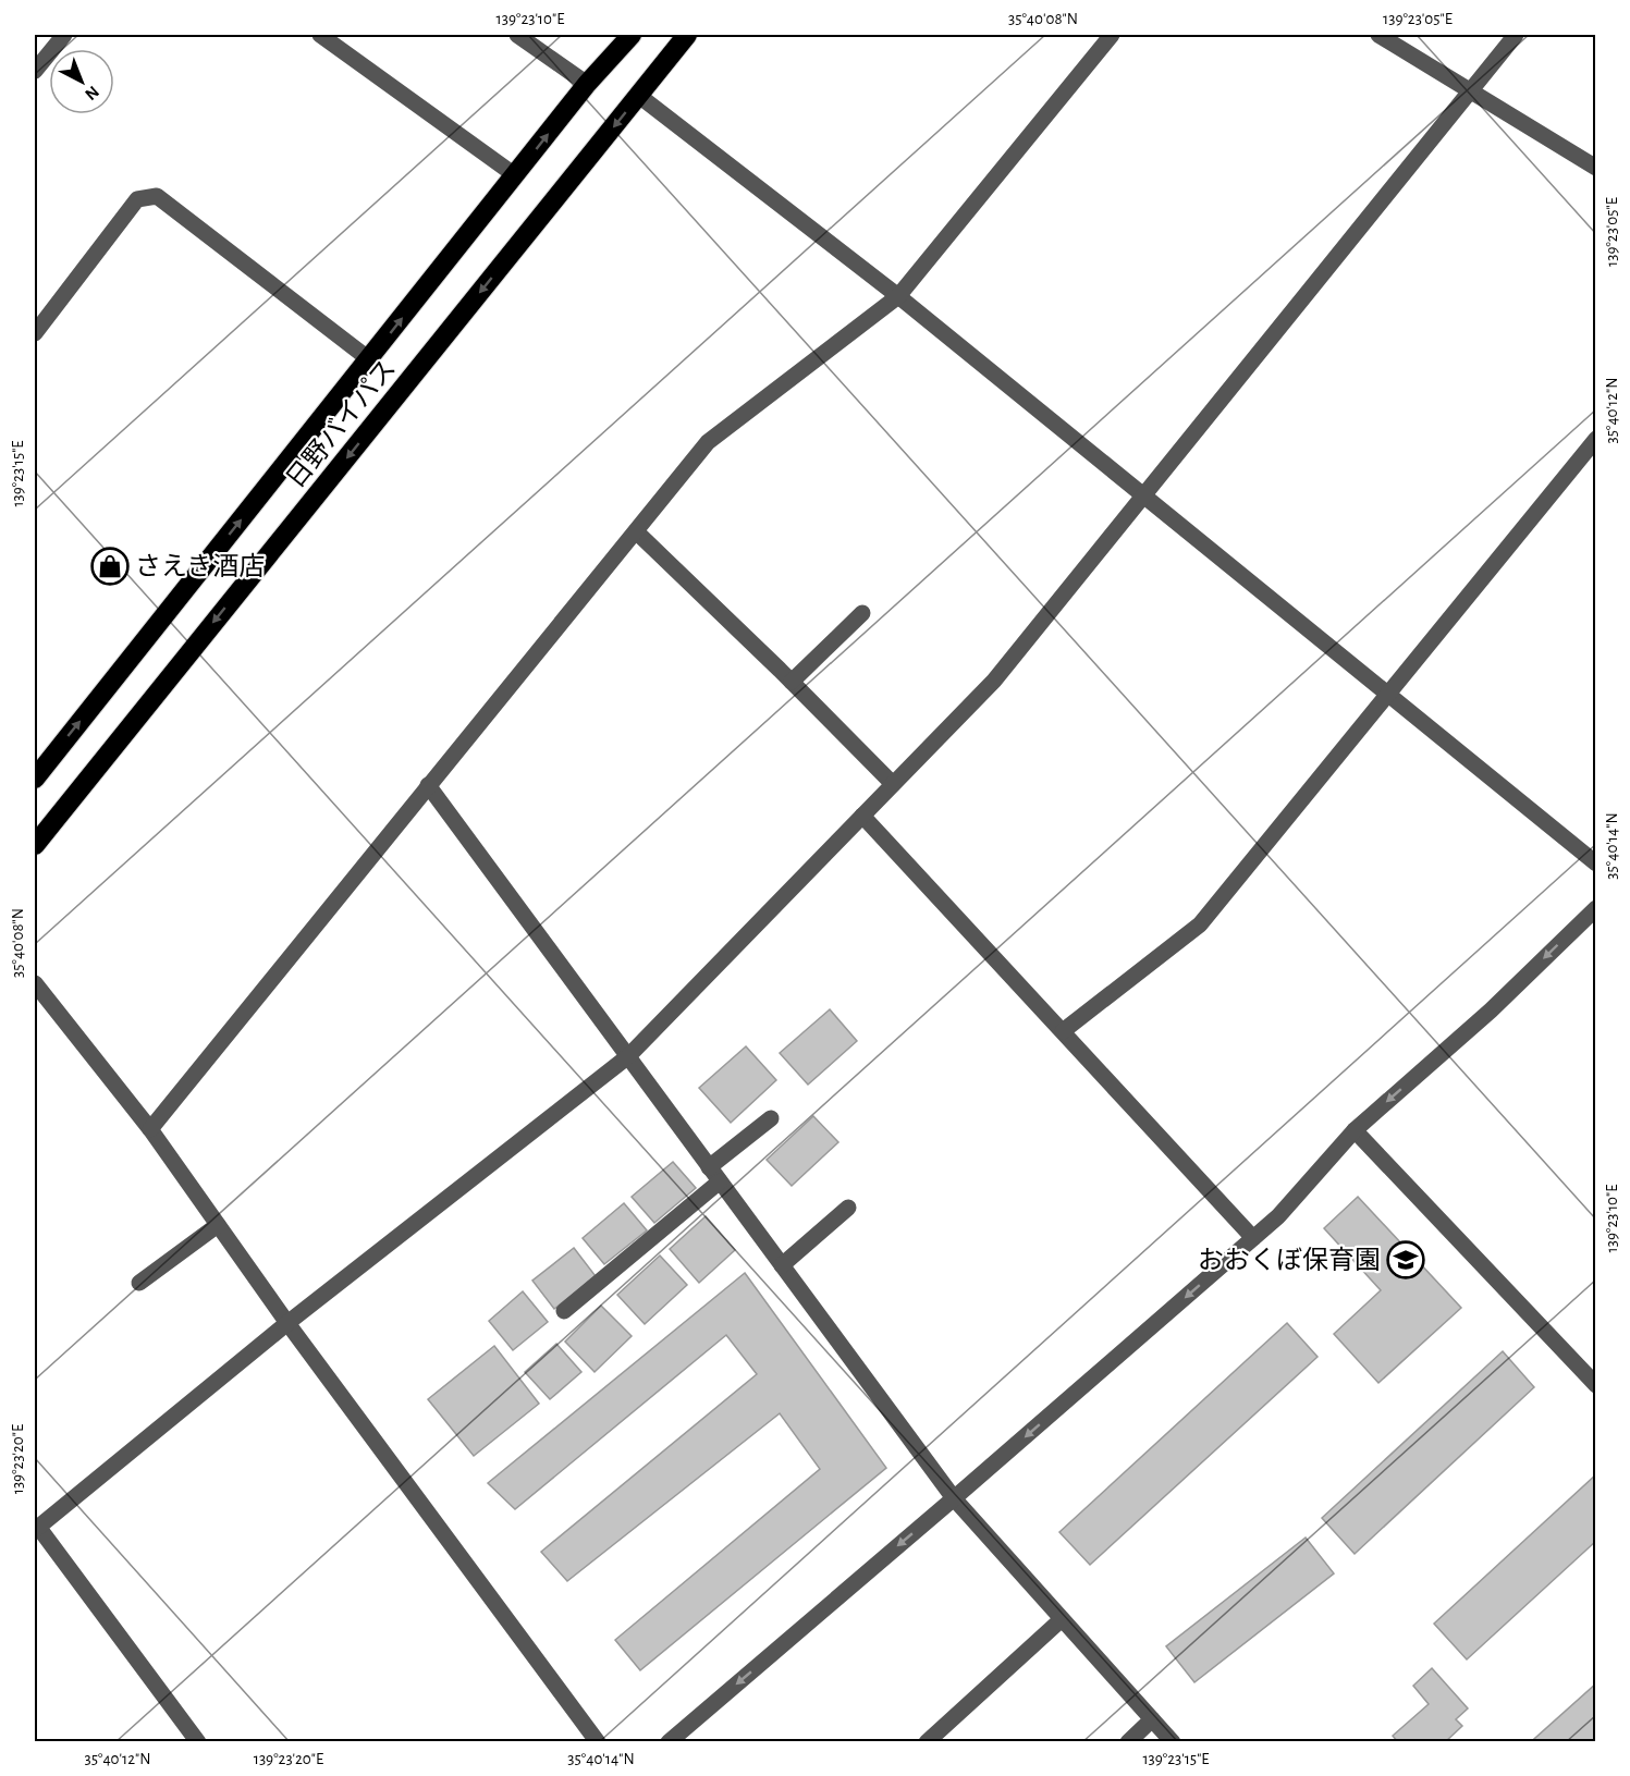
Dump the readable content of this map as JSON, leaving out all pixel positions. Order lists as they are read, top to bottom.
{
  "streets": {
    "highway": ["日野バイパス"]
  },
  "places": {
    "shop": ["さえき酒店"],
    "school or university": ["おおくぼ保育園"]
  },
  "north": "bottom right",
  "coordinates": [
    "139°23'10\"E",
    "35°40'08\"N",
    "139°23'05\"E",
    "35°40'12\"N",
    "139°23'15\"E",
    "35°40'14\"N",
    "139°23'20\"E"
  ]
}
